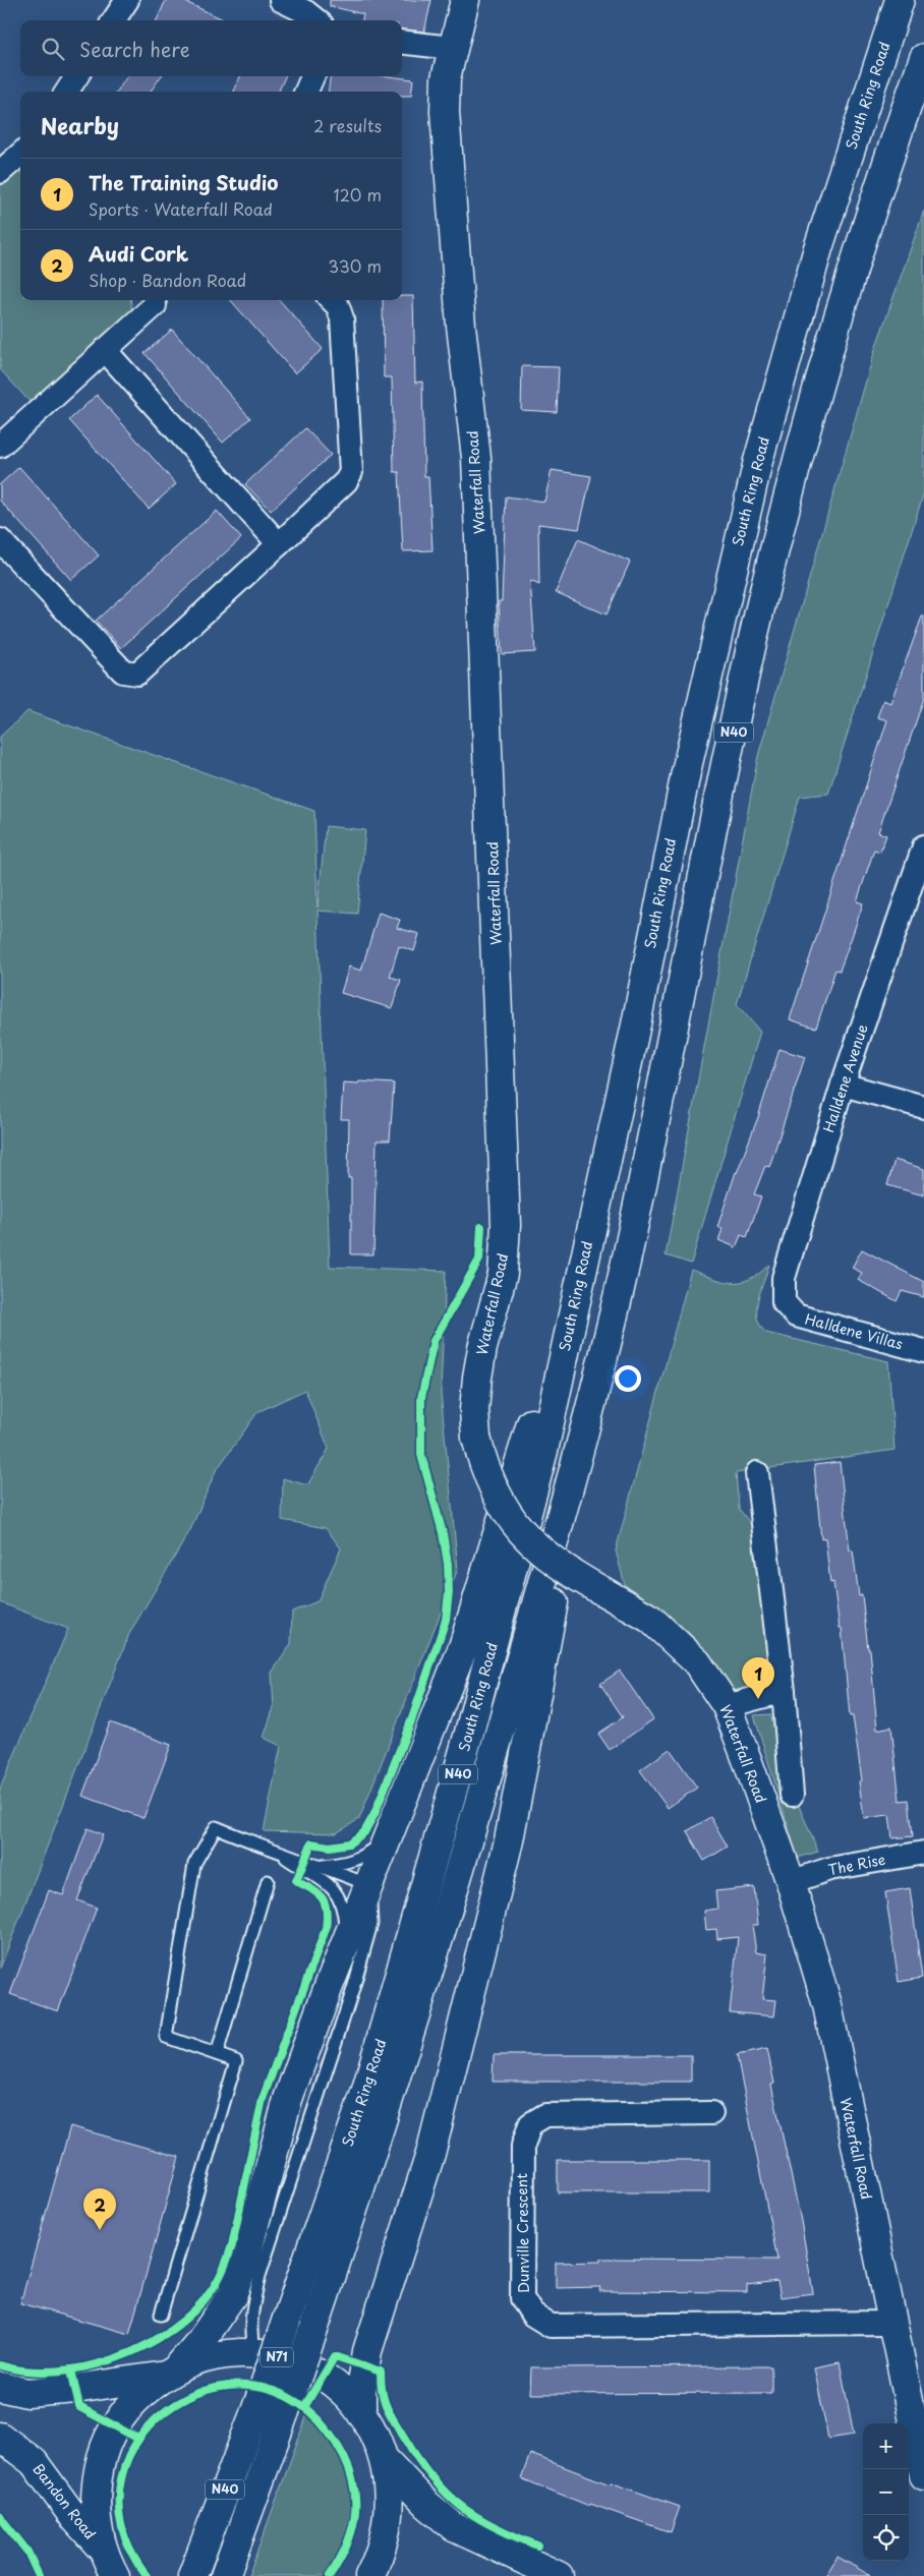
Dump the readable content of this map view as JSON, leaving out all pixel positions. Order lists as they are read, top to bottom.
{
  "streets": {
    "main road": [
      "South Ring Road",
      "Waterfall Road",
      "N40",
      "N71",
      "Bandon Road"
    ],
    "street": [
      "Halldene Avenue",
      "Halldene Villas",
      "The Rise",
      "Dunville Crescent"
    ]
  },
  "crossings": [
    ["Waterfall Road", "The Rise"],
    ["Waterfall Road", "Dunville Crescent"],
    ["Halldene Avenue", "Halldene Villas"],
    ["N71", "Bandon Road"]
  ],
  "page": {
    "search": "Search here",
    "heading": ["Nearby", "2 results"],
    "list": [
      {
        "mark": "1",
        "name": "The Training Studio",
        "note": "Sports · Waterfall Road",
        "value": "120 m"
      },
      {
        "mark": "2",
        "name": "Audi Cork",
        "note": "Shop · Bandon Road",
        "value": "330 m"
      }
    ],
    "pins": ["1", "2"],
    "map_buttons": ["+", "−"]
  }
}
